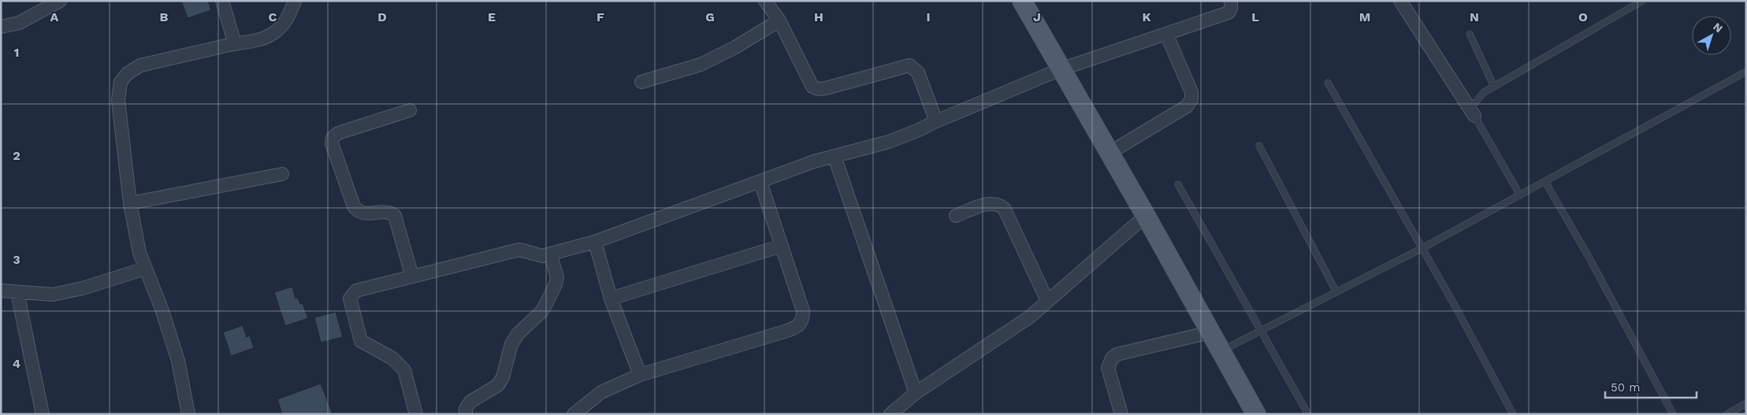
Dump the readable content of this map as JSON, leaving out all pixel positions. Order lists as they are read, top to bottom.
{
  "scale_bar": "50 m",
  "north": "top right",
  "grid": {
    "columns": [
      "A",
      "B",
      "C",
      "D",
      "E",
      "F",
      "G",
      "H",
      "I",
      "J",
      "K",
      "L",
      "M",
      "N",
      "O"
    ],
    "rows": [
      "1",
      "2",
      "3",
      "4"
    ]
  }
}
